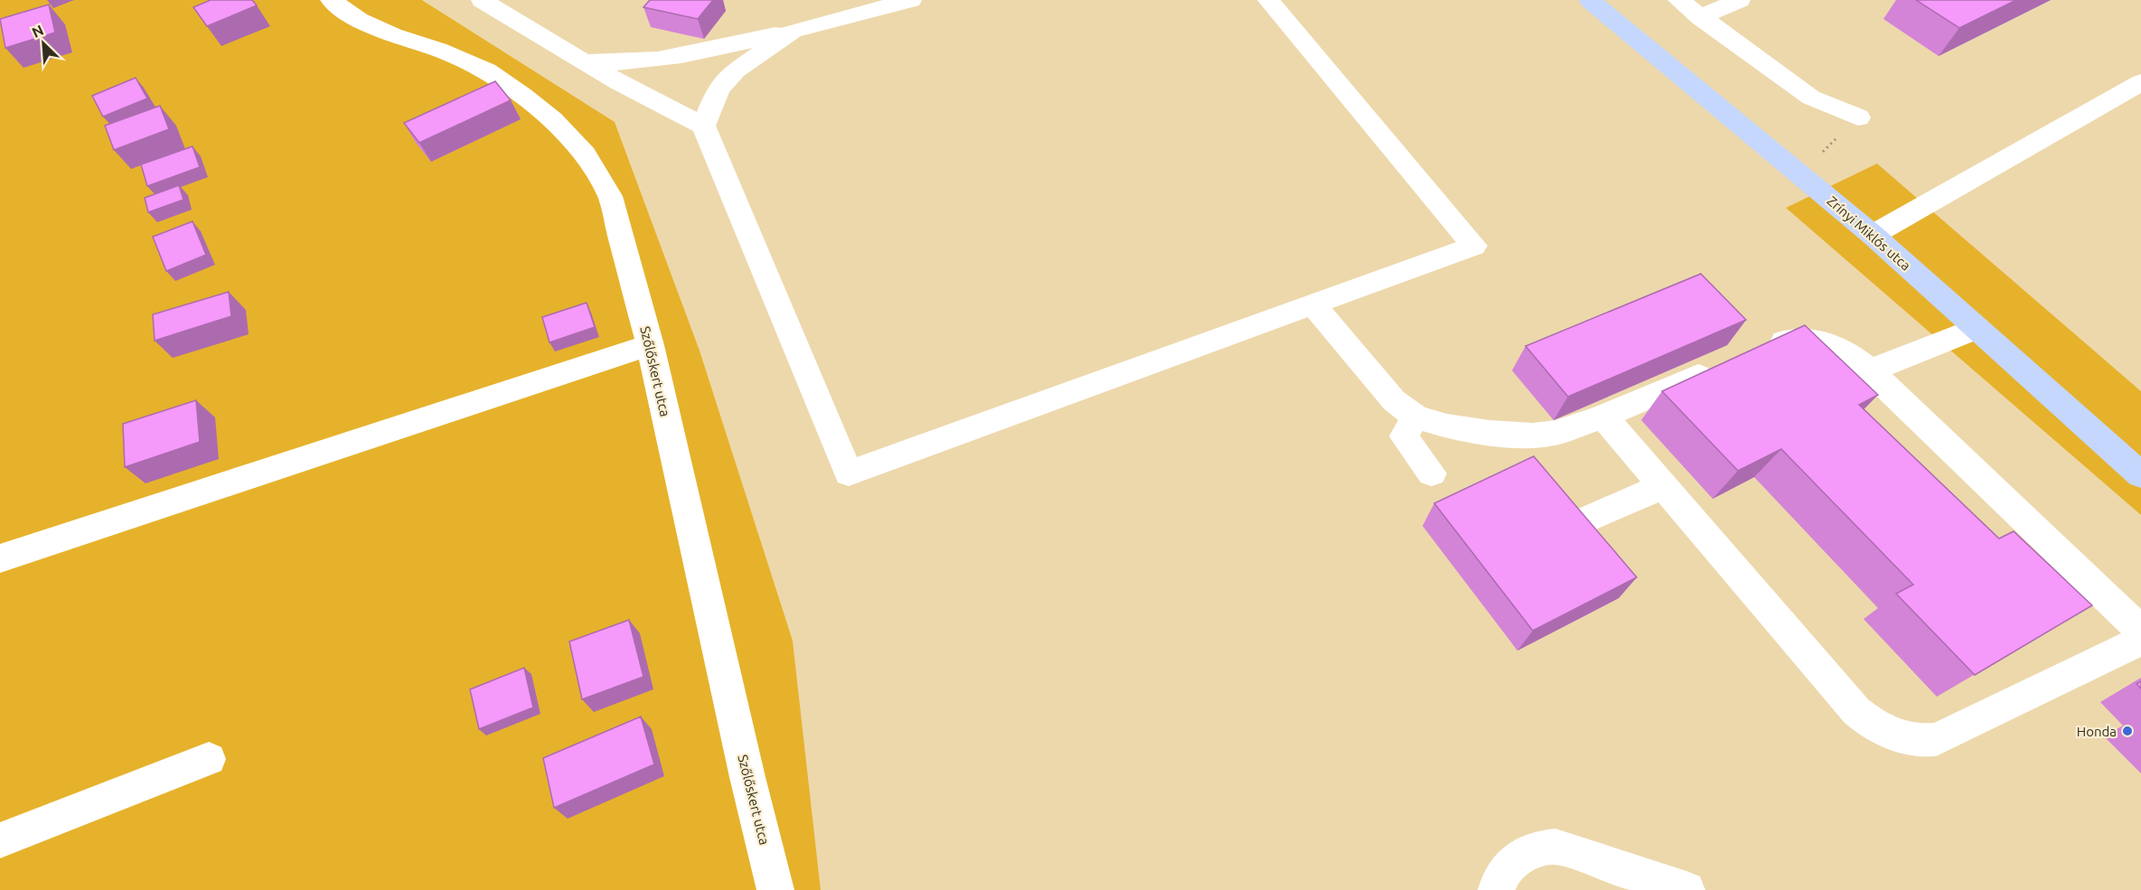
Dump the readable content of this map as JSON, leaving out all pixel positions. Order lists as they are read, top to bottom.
{
  "streets": {
    "main road": ["Zrínyi Miklós utca"],
    "street": ["Szőlőskert utca"]
  },
  "places": ["Honda"],
  "north": "top left"
}
